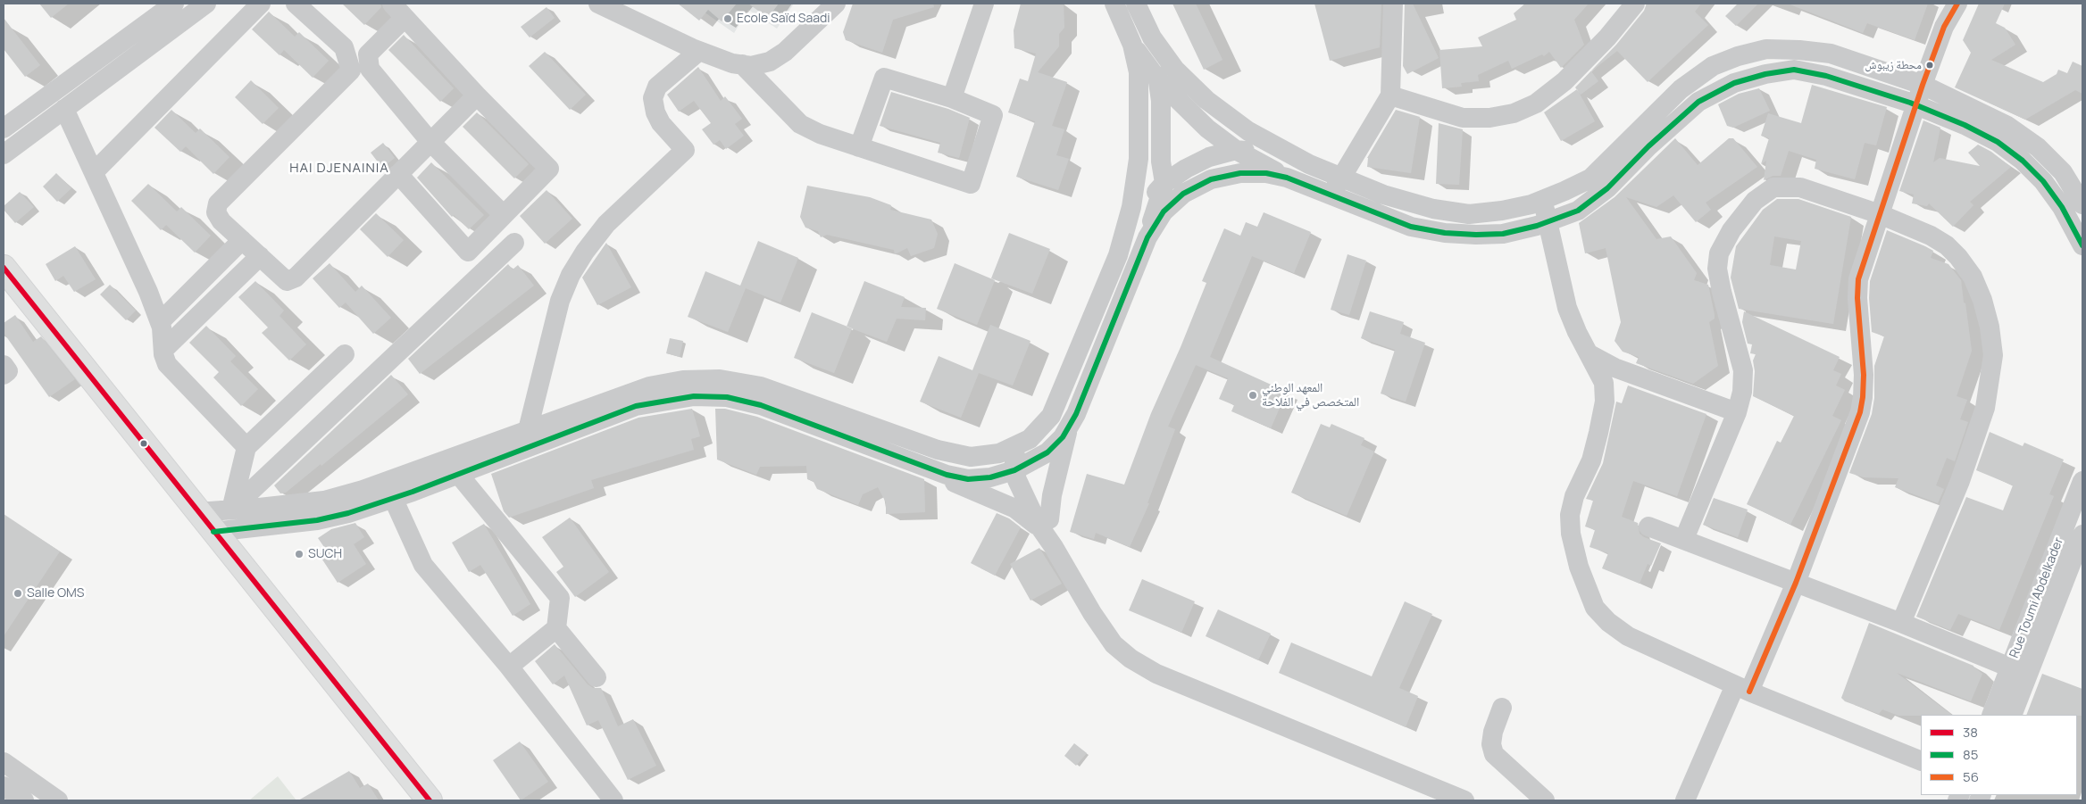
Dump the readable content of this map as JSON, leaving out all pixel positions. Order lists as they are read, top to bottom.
{
  "streets": {
    "street": ["Rue Toumi Abdelkader"]
  },
  "districts": ["HAI DJENAINIA"],
  "places": [
    "Ecole Saïd Saadi",
    "محطة زيبوش",
    "المعهد الوطني المتخصص في الفلاحة",
    "SUCH",
    "Salle OMS"
  ],
  "lines": ["transit line 56", "transit line 85", "transit line 38"],
  "legend": ["38", "85", "56"]
}
